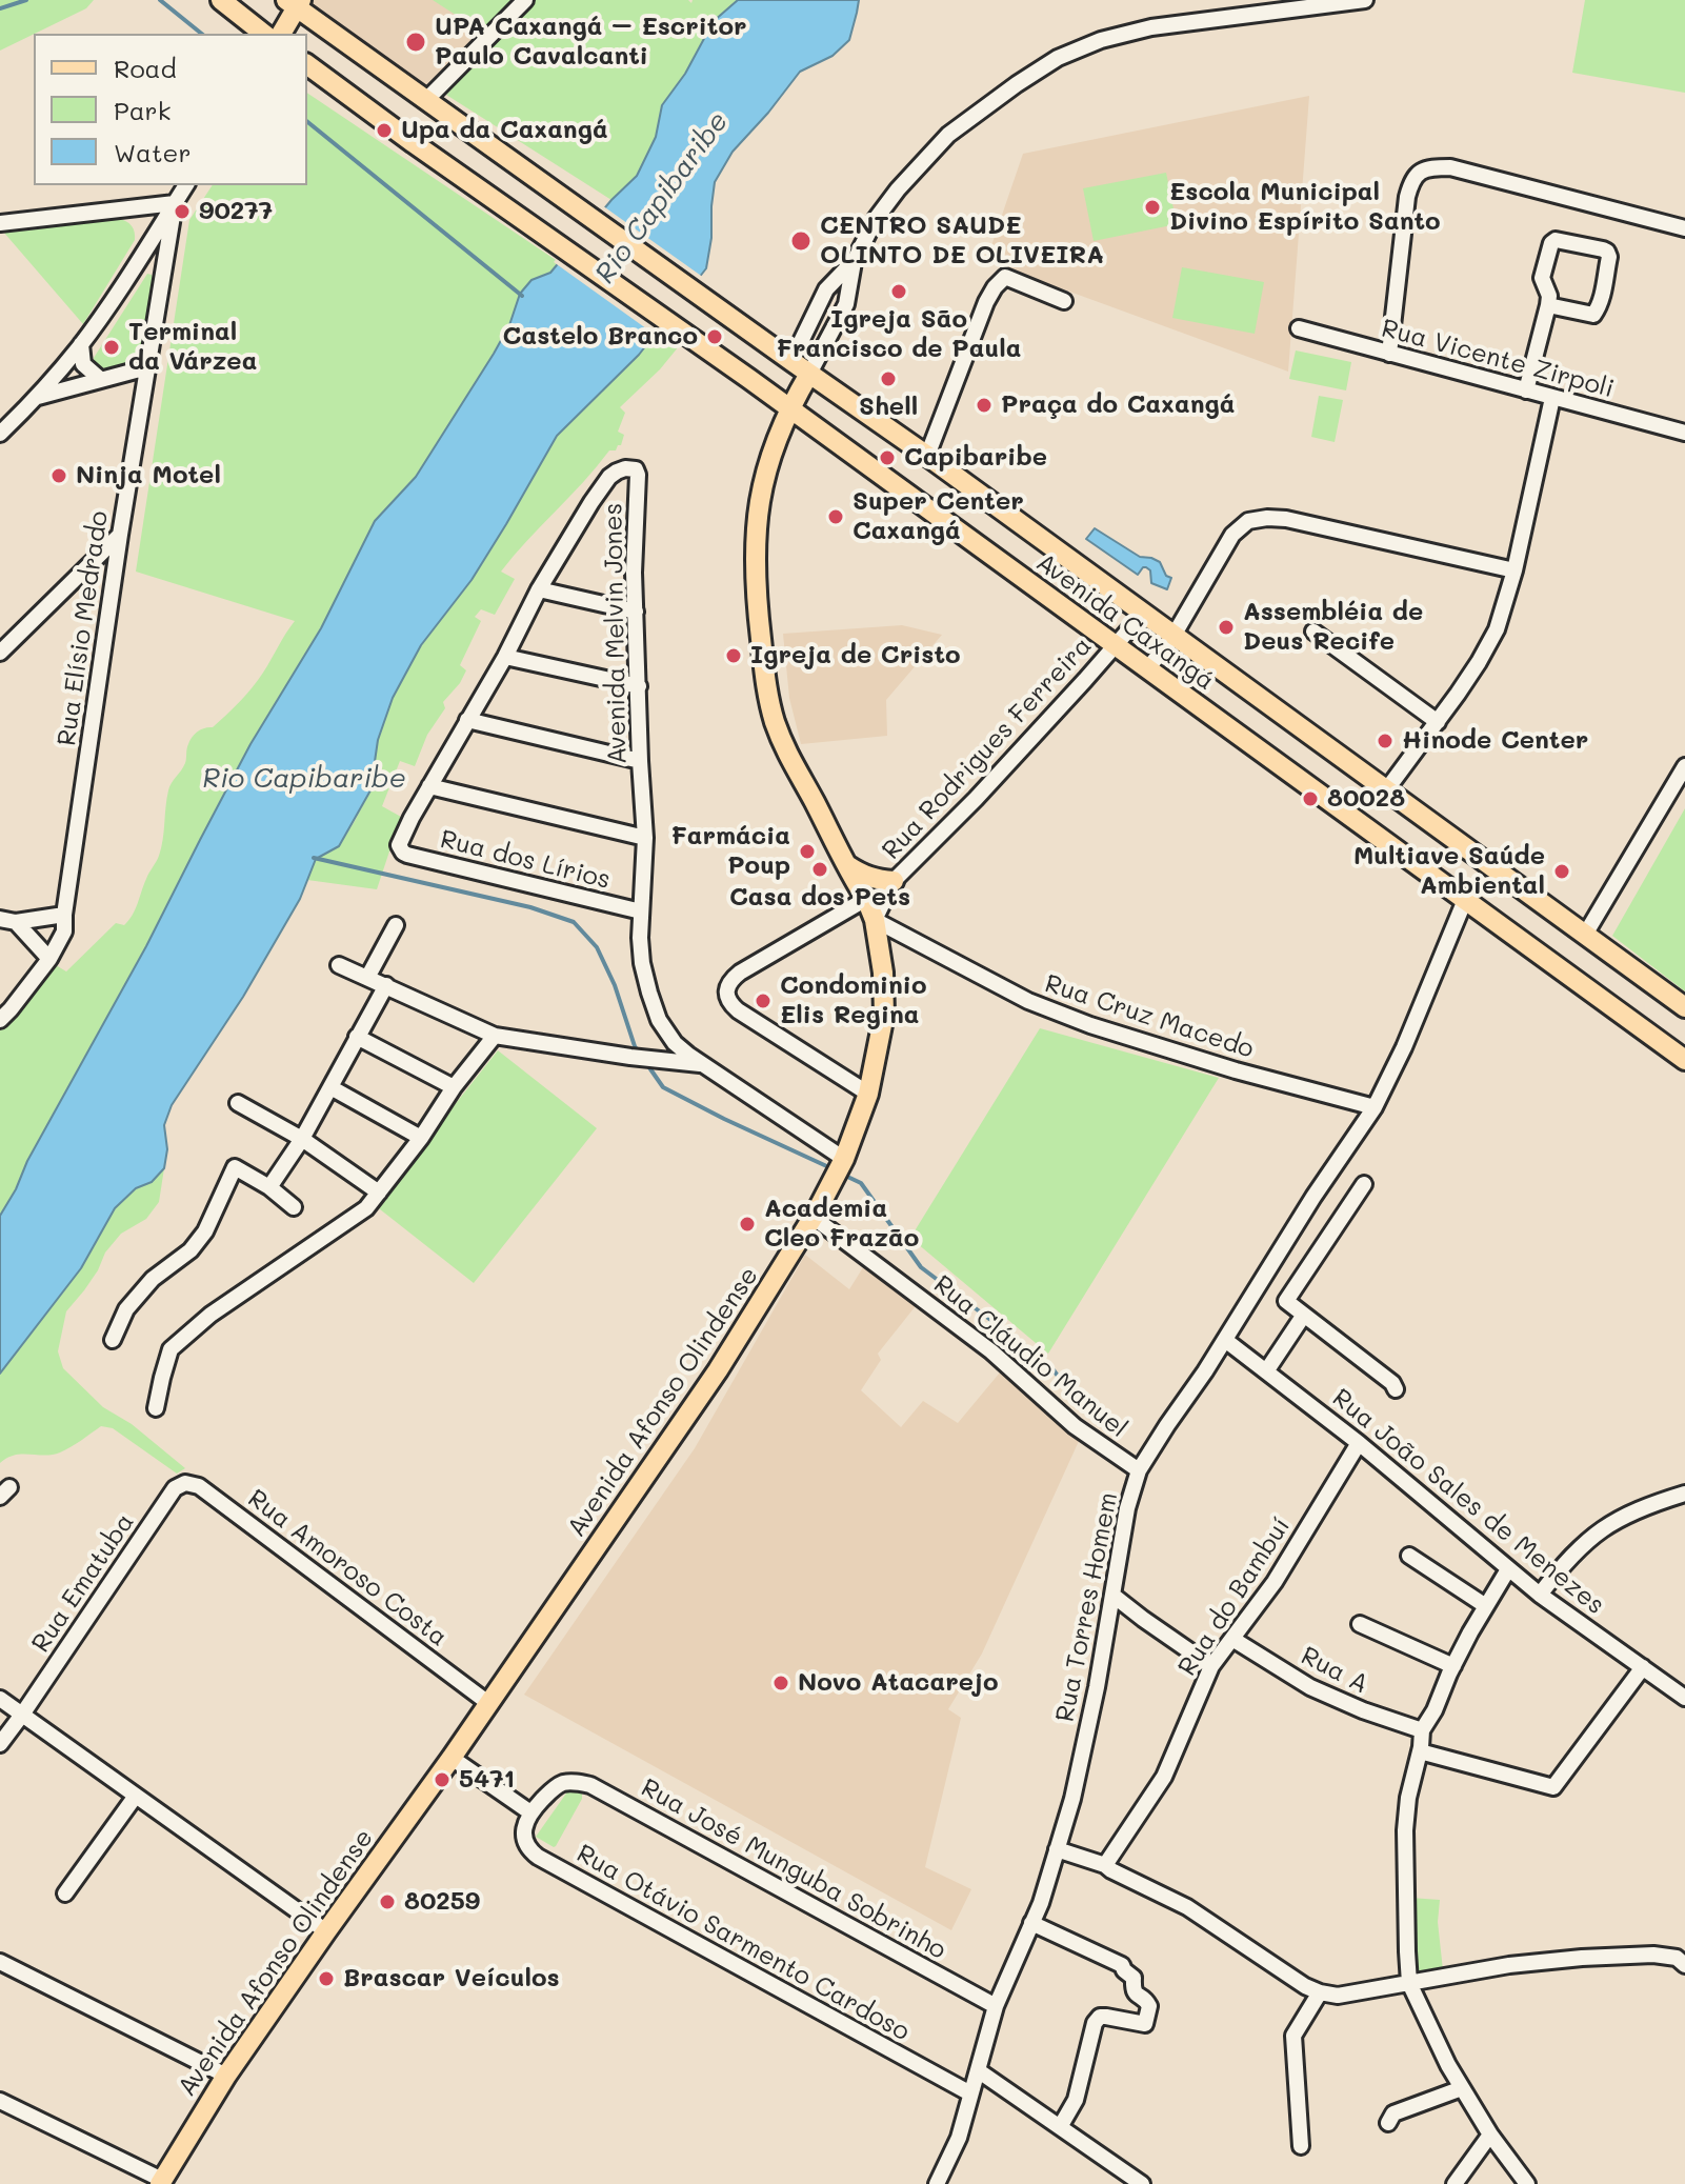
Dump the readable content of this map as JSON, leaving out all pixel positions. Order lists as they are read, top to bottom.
{
  "streets": {
    "main road": ["Avenida Caxangá", "Avenida Afonso Olindense"],
    "street": [
      "Rua Vicente Zirpoli",
      "Rua Elísio Medrado",
      "Avenida Melvin Jones",
      "Rua Rodrigues Ferreira",
      "Rua dos Lírios",
      "Rua Cruz Macedo",
      "Rua Cláudio Manuel",
      "Rua João Sales de Menezes",
      "Rua Amoroso Costa",
      "Rua Ematuba",
      "Rua do Bambuí",
      "Rua Torres Homem",
      "Rua A",
      "Rua José Munguba Sobrinho",
      "Rua Otávio Sarmento Cardoso"
    ]
  },
  "crossings": [
    ["Avenida Caxangá", "Rua Rodrigues Ferreira"],
    ["Avenida Caxangá", "Avenida Afonso Olindense"],
    ["Avenida Caxangá", "Rua Torres Homem"],
    ["Avenida Melvin Jones", "Rua dos Lírios"],
    ["Avenida Melvin Jones", "Avenida Afonso Olindense"],
    ["Rua Rodrigues Ferreira", "Rua Cruz Macedo"],
    ["Rua Rodrigues Ferreira", "Avenida Afonso Olindense"],
    ["Rua Cruz Macedo", "Avenida Afonso Olindense"],
    ["Rua Cruz Macedo", "Rua Torres Homem"],
    ["Rua Cláudio Manuel", "Avenida Afonso Olindense"],
    ["Rua Cláudio Manuel", "Rua Torres Homem"],
    ["Avenida Afonso Olindense", "Rua Amoroso Costa"],
    ["Rua João Sales de Menezes", "Rua do Bambuí"],
    ["Rua João Sales de Menezes", "Rua Torres Homem"],
    ["Rua Amoroso Costa", "Rua Ematuba"],
    ["Rua do Bambuí", "Rua A"],
    ["Rua Torres Homem", "Rua José Munguba Sobrinho"],
    ["Rua Torres Homem", "Rua Otávio Sarmento Cardoso"],
    ["Rua José Munguba Sobrinho", "Rua Otávio Sarmento Cardoso"]
  ],
  "water": ["Rio Capibaribe"],
  "places": [
    "UPA Caxangá – Escritor Paulo Cavalcanti",
    "Upa da Caxangá",
    "Escola Municipal Divino Espírito Santo",
    "90277",
    "CENTRO SAUDE OLINTO DE OLIVEIRA",
    "Igreja São Francisco de Paula",
    "Castelo Branco",
    "Terminal da Várzea",
    "Shell",
    "Praça do Caxangá",
    "Capibaribe",
    "Ninja Motel",
    "Super Center Caxangá",
    "Assembléia de Deus Recife",
    "Igreja de Cristo",
    "Hinode Center",
    "80028",
    "Farmácia Poup",
    "Casa dos Pets",
    "Multiave Saúde Ambiental",
    "Condominio Elis Regina",
    "Academia Cleo Frazão",
    "Novo Atacarejo",
    "5471",
    "80259",
    "Brascar Veículos"
  ],
  "legend": ["Road", "Park", "Water"]
}
